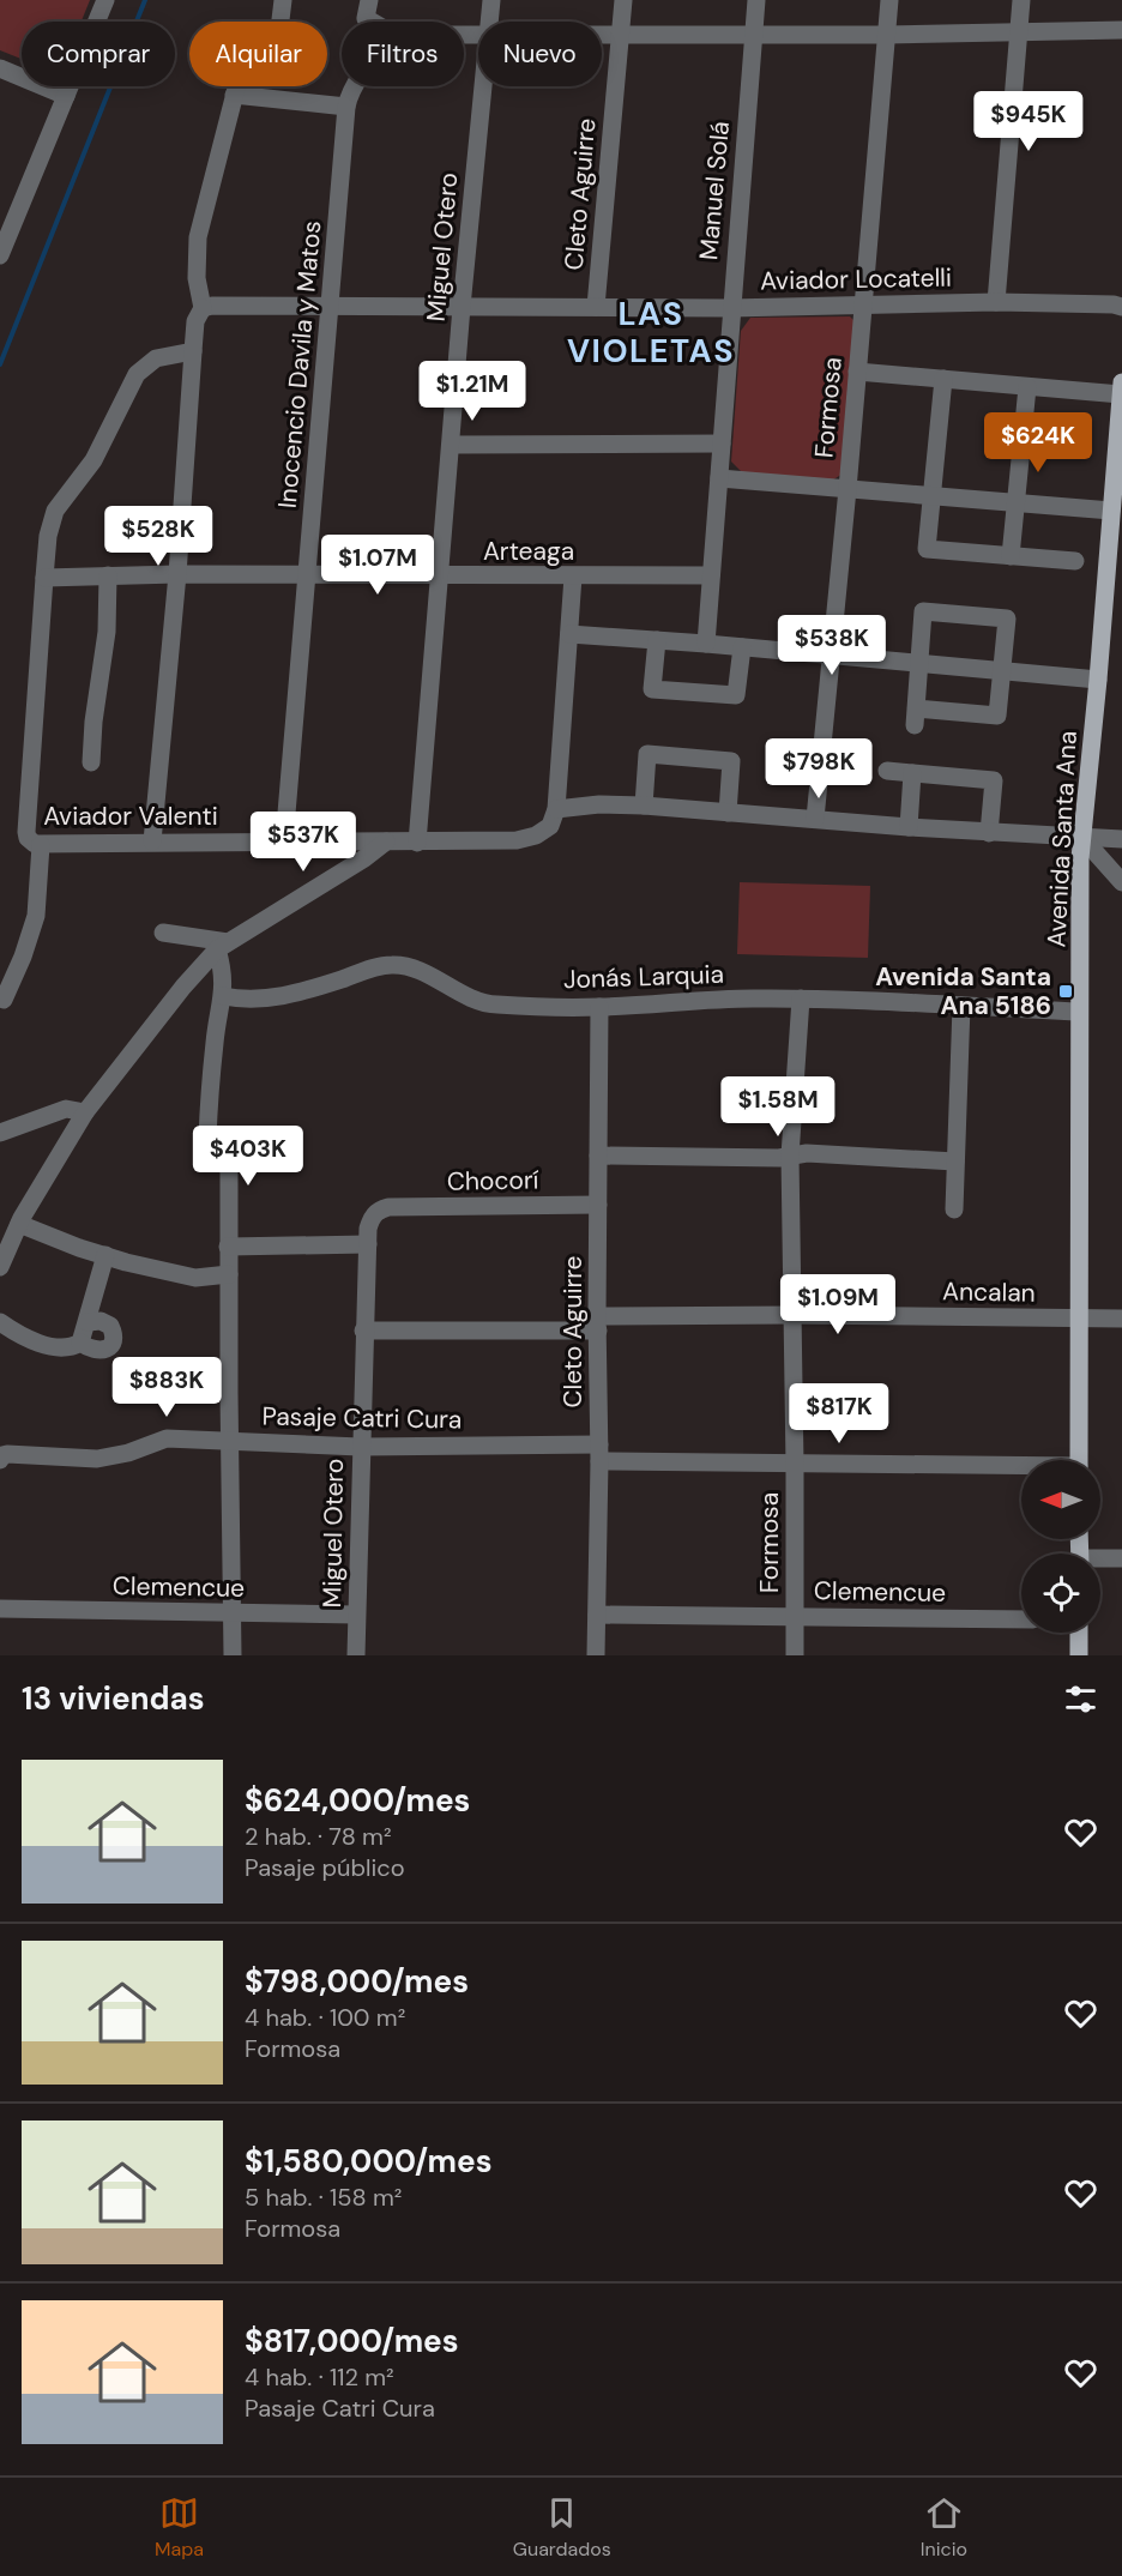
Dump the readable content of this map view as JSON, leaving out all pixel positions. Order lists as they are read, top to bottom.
{
  "streets": {
    "main road": ["Avenida Santa Ana"],
    "street": [
      "Manuel Solá",
      "Cleto Aguirre",
      "Miguel Otero",
      "Aviador Locatelli",
      "Inocencio Davila y Matos",
      "Formosa",
      "Arteaga",
      "Aviador Valenti",
      "Jonás Larquia",
      "Chocorí",
      "Ancalan",
      "Pasaje Catri Cura",
      "Clemencue"
    ]
  },
  "crossings": [
    ["Manuel Solá", "Aviador Locatelli"],
    ["Manuel Solá", "Arteaga"],
    ["Cleto Aguirre", "Aviador Locatelli"],
    ["Cleto Aguirre", "Jonás Larquia"],
    ["Cleto Aguirre", "Chocorí"],
    ["Cleto Aguirre", "Ancalan"],
    ["Cleto Aguirre", "Pasaje Catri Cura"],
    ["Cleto Aguirre", "Clemencue"],
    ["Miguel Otero", "Aviador Locatelli"],
    ["Miguel Otero", "Arteaga"],
    ["Miguel Otero", "Aviador Valenti"],
    ["Miguel Otero", "Chocorí"],
    ["Miguel Otero", "Ancalan"],
    ["Miguel Otero", "Pasaje Catri Cura"],
    ["Miguel Otero", "Clemencue"],
    ["Aviador Locatelli", "Inocencio Davila y Matos"],
    ["Aviador Locatelli", "Formosa"],
    ["Inocencio Davila y Matos", "Arteaga"],
    ["Inocencio Davila y Matos", "Aviador Valenti"],
    ["Formosa", "Jonás Larquia"],
    ["Formosa", "Ancalan"],
    ["Formosa", "Pasaje Catri Cura"],
    ["Formosa", "Clemencue"],
    ["Avenida Santa Ana", "Jonás Larquia"],
    ["Avenida Santa Ana", "Ancalan"]
  ],
  "districts": ["LAS VIOLETAS"],
  "places": {
    "transit": ["Avenida Santa Ana 5186"]
  },
  "north": "left",
  "page": {
    "chip": [
      "Comprar",
      "Alquilar",
      "Filtros",
      "Nuevo"
    ],
    "price": [
      "$945K",
      "$1.21M",
      "$624K",
      "$528K",
      "$1.07M",
      "$538K",
      "$798K",
      "$537K",
      "$1.58M",
      "$403K",
      "$1.09M",
      "$883K",
      "$817K"
    ],
    "heading": "13 viviendas",
    "list": [
      {
        "name": "$624,000/mes",
        "note": "2 hab. · 78 m² · Pasaje público"
      },
      {
        "name": "$798,000/mes",
        "note": "4 hab. · 100 m² · Formosa"
      },
      {
        "name": "$1,580,000/mes",
        "note": "5 hab. · 158 m² · Formosa"
      },
      {
        "name": "$817,000/mes",
        "note": "4 hab. · 112 m² · Pasaje Catri Cura"
      }
    ],
    "tabs": ["Mapa", "Guardados", "Inicio"]
  }
}
